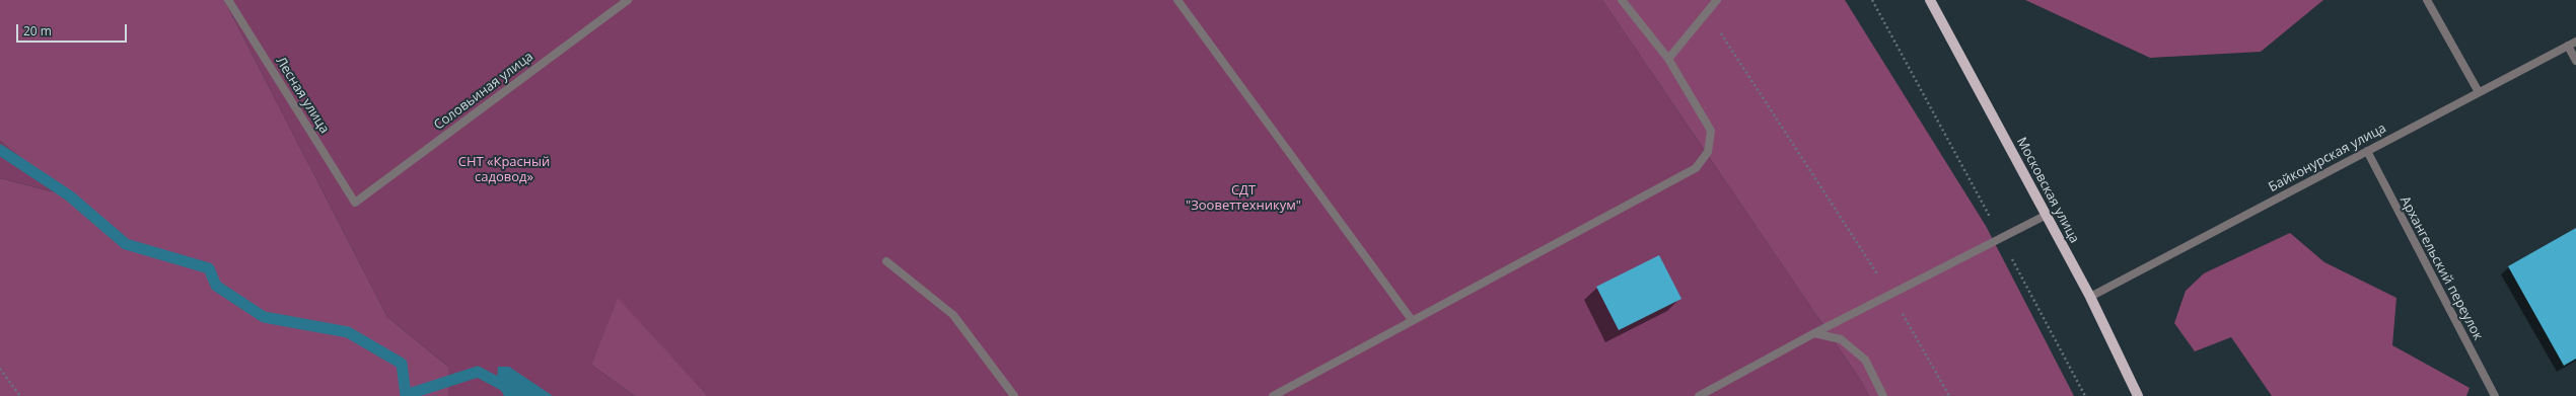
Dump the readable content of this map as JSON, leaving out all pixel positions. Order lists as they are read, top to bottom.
{
  "streets": {
    "main road": ["Московская улица"],
    "street": [
      "Соловьиная улица",
      "Лесная улица",
      "Байконурская улица",
      "Архангельский переулок"
    ]
  },
  "crossings": [
    ["Соловьиная улица", "Лесная улица"],
    ["Байконурская улица", "Московская улица"],
    ["Байконурская улица", "Архангельский переулок"]
  ],
  "parks": ["СНТ «Красный садовод»", "СДТ \"Зооветтехникум\""],
  "scale_bar": "20 m"
}
